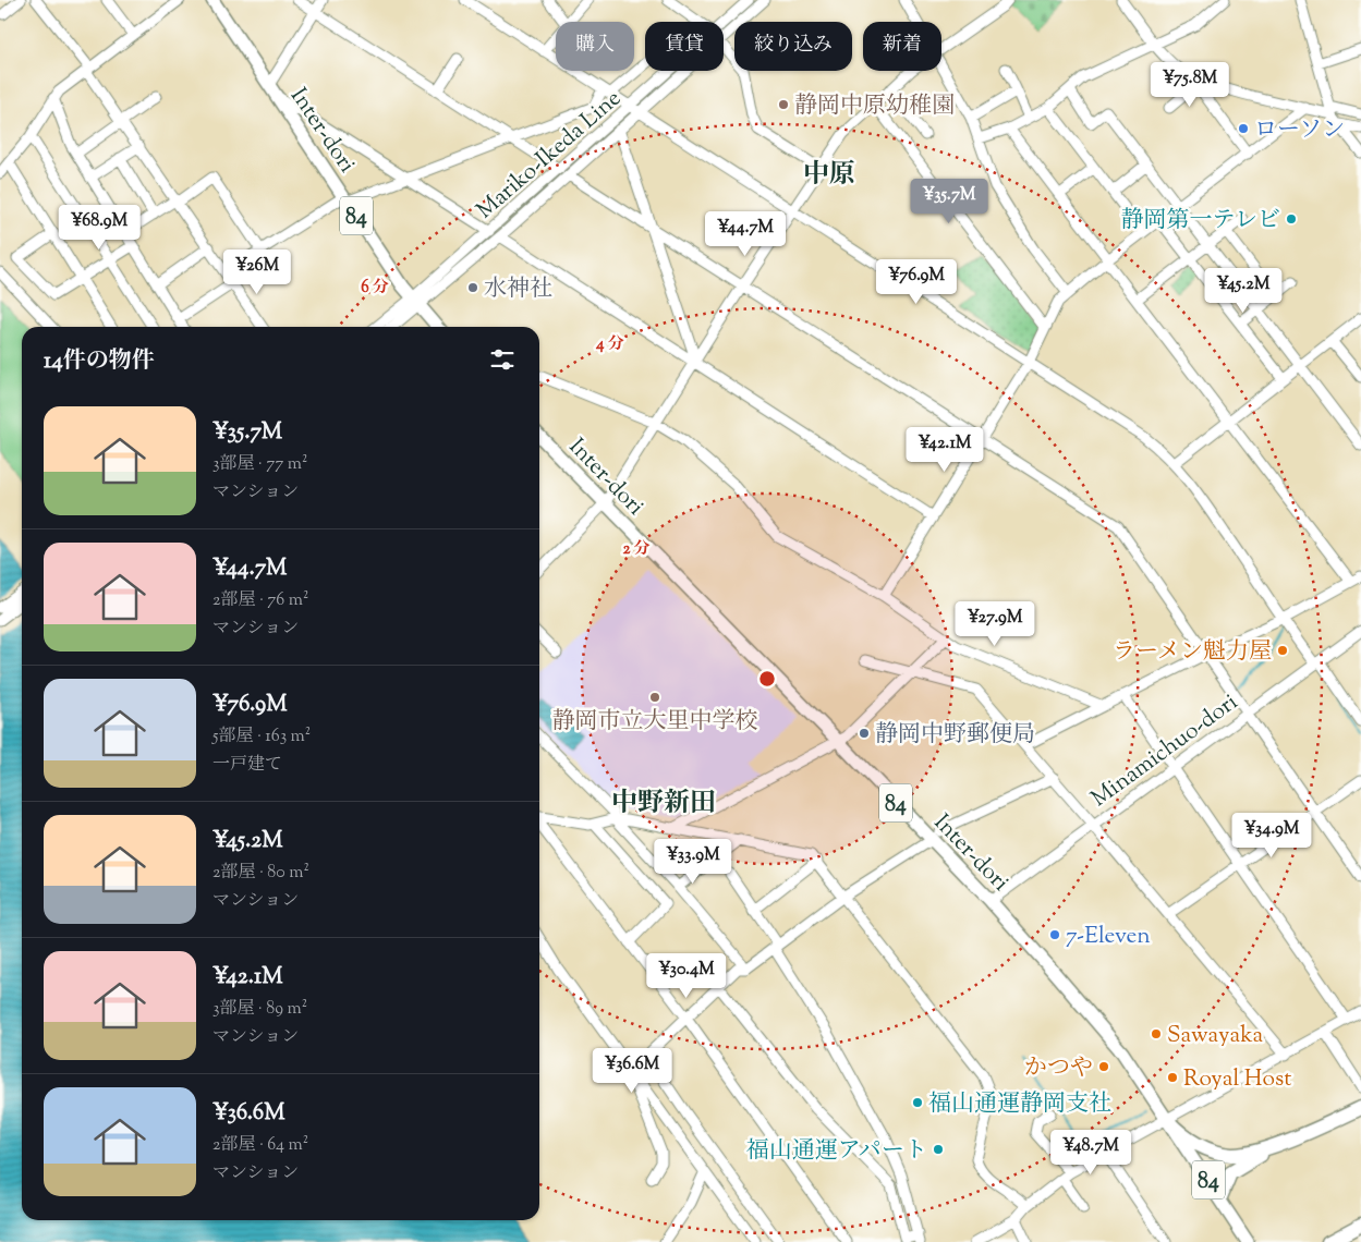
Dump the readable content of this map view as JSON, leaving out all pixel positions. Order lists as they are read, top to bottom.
{
  "streets": {
    "main road": ["Inter-dori", "84"],
    "street": ["Mariko-Ikeda Line", "Minamichuo-dori"]
  },
  "crossings": [
    ["Inter-dori", "Mariko-Ikeda Line"],
    ["Inter-dori", "Minamichuo-dori"]
  ],
  "districts": ["中原", "中野新田"],
  "places": [
    "静岡中原幼稚園",
    "ローソン",
    "静岡第一テレビ",
    "水神社",
    "ラーメン魁力屋",
    "静岡市立大里中学校",
    "静岡中野郵便局",
    "7-Eleven",
    "Sawayaka",
    "かつや",
    "Royal Host",
    "福山通運静岡支社",
    "福山通運アパート"
  ],
  "page": {
    "chip": [
      "購入",
      "賃貸",
      "絞り込み",
      "新着"
    ],
    "price": [
      "¥75.8M",
      "¥35.7M",
      "¥68.9M",
      "¥44.7M",
      "¥26M",
      "¥76.9M",
      "¥45.2M",
      "¥42.1M",
      "¥27.9M",
      "¥34.9M",
      "¥33.9M",
      "¥30.4M",
      "¥36.6M",
      "¥48.7M"
    ],
    "heading": "14件の物件",
    "list": [
      {
        "name": "¥35.7M",
        "note": "3部屋 · 77 m² · マンション"
      },
      {
        "name": "¥44.7M",
        "note": "2部屋 · 76 m² · マンション"
      },
      {
        "name": "¥76.9M",
        "note": "5部屋 · 163 m² · 一戸建て"
      },
      {
        "name": "¥45.2M",
        "note": "2部屋 · 80 m² · マンション"
      },
      {
        "name": "¥42.1M",
        "note": "3部屋 · 89 m² · マンション"
      },
      {
        "name": "¥36.6M",
        "note": "2部屋 · 64 m² · マンション"
      }
    ]
  },
  "rings": ["6 分", "4 分", "2 分"]
}
